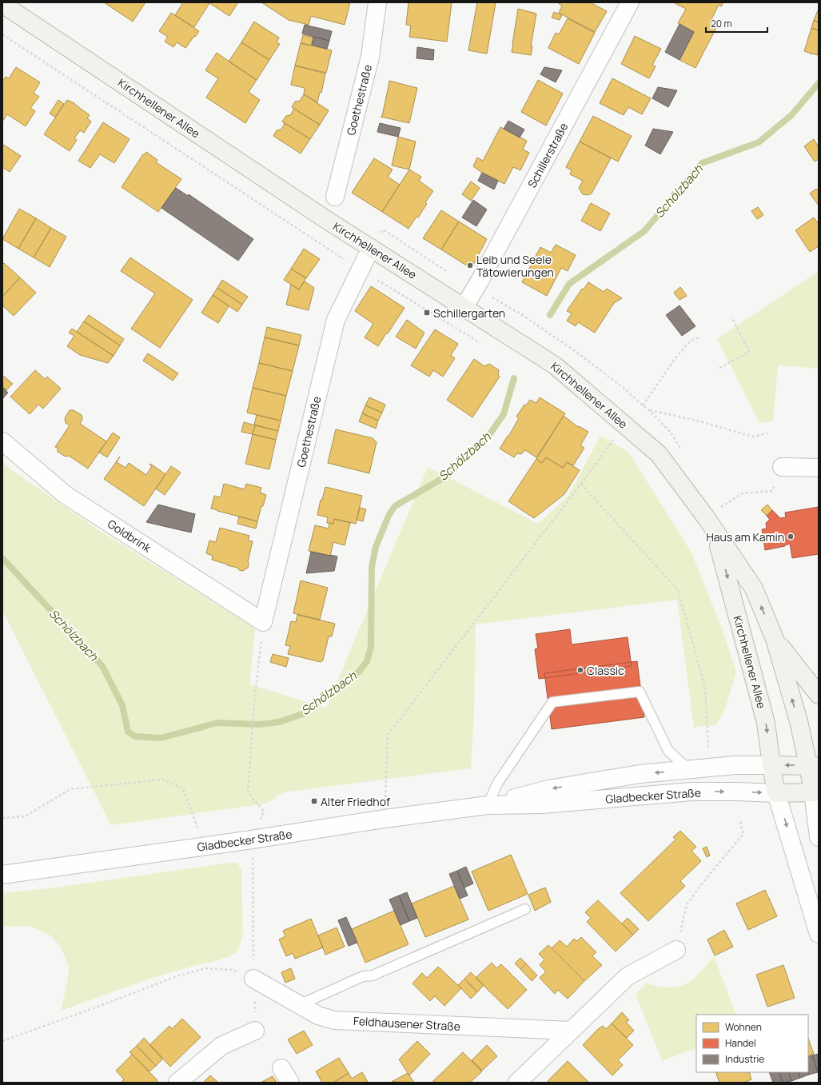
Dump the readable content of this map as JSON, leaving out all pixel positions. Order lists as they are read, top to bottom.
{
  "streets": {
    "main road": ["Kirchhellener Allee", "Gladbecker Straße"],
    "street": [
      "Goethestraße",
      "Schillerstraße",
      "Goldbrink",
      "Feldhausener Straße"
    ]
  },
  "crossings": [
    ["Goethestraße", "Kirchhellener Allee"],
    ["Goethestraße", "Goldbrink"],
    ["Kirchhellener Allee", "Schillerstraße"],
    ["Kirchhellener Allee", "Gladbecker Straße"]
  ],
  "water": ["Schölzbach"],
  "places": {
    "other": ["Leib und Seele Tätowierungen", "Haus am Kamin", "Classic"],
    "transit": ["Schillergarten", "Alter Friedhof"]
  },
  "legend": ["Wohnen", "Handel", "Industrie"],
  "scale_bar": "20 m"
}
